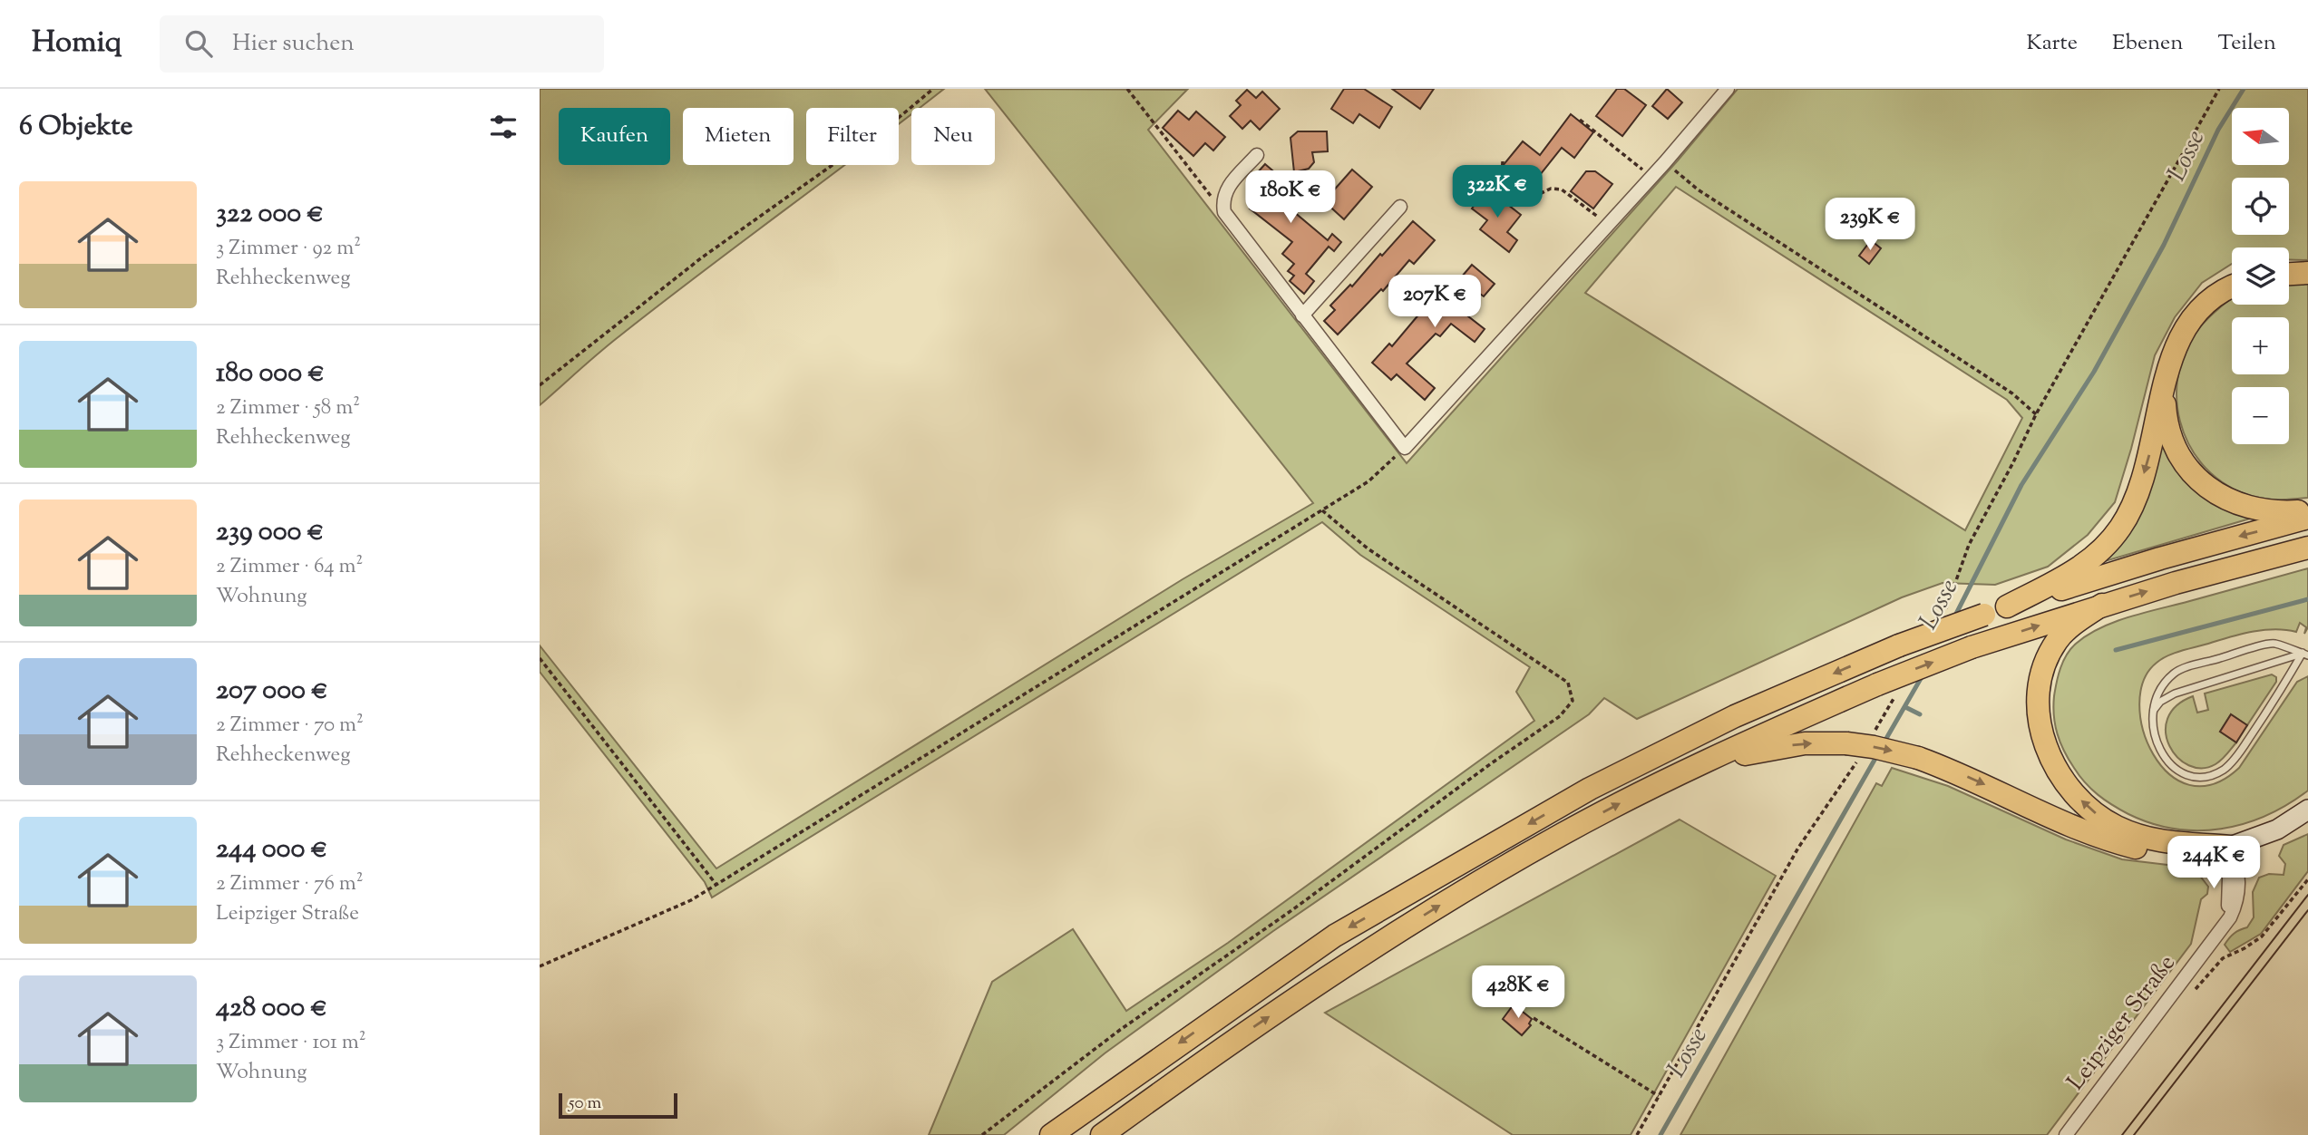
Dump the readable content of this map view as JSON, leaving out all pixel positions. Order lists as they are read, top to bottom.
{
  "streets": {
    "street": ["Leipziger Straße"]
  },
  "water": ["Losse"],
  "scale_bar": "50 m",
  "north": "left",
  "page": {
    "header": "Homiq",
    "search": "Hier suchen",
    "nav": ["Karte", "Ebenen", "Teilen"],
    "heading": "6 Objekte",
    "map_buttons": ["+", "−"],
    "chip": [
      "Kaufen",
      "Mieten",
      "Filter",
      "Neu"
    ],
    "list": [
      {
        "name": "322 000 €",
        "note": "3 Zimmer · 92 m² · Rehheckenweg"
      },
      {
        "name": "180 000 €",
        "note": "2 Zimmer · 58 m² · Rehheckenweg"
      },
      {
        "name": "239 000 €",
        "note": "2 Zimmer · 64 m² · Wohnung"
      },
      {
        "name": "207 000 €",
        "note": "2 Zimmer · 70 m² · Rehheckenweg"
      },
      {
        "name": "244 000 €",
        "note": "2 Zimmer · 76 m² · Leipziger Straße"
      },
      {
        "name": "428 000 €",
        "note": "3 Zimmer · 101 m² · Wohnung"
      }
    ],
    "price": [
      "322K €",
      "180K €",
      "239K €",
      "207K €",
      "244K €",
      "428K €"
    ],
    "scale": "50 m"
  }
}
